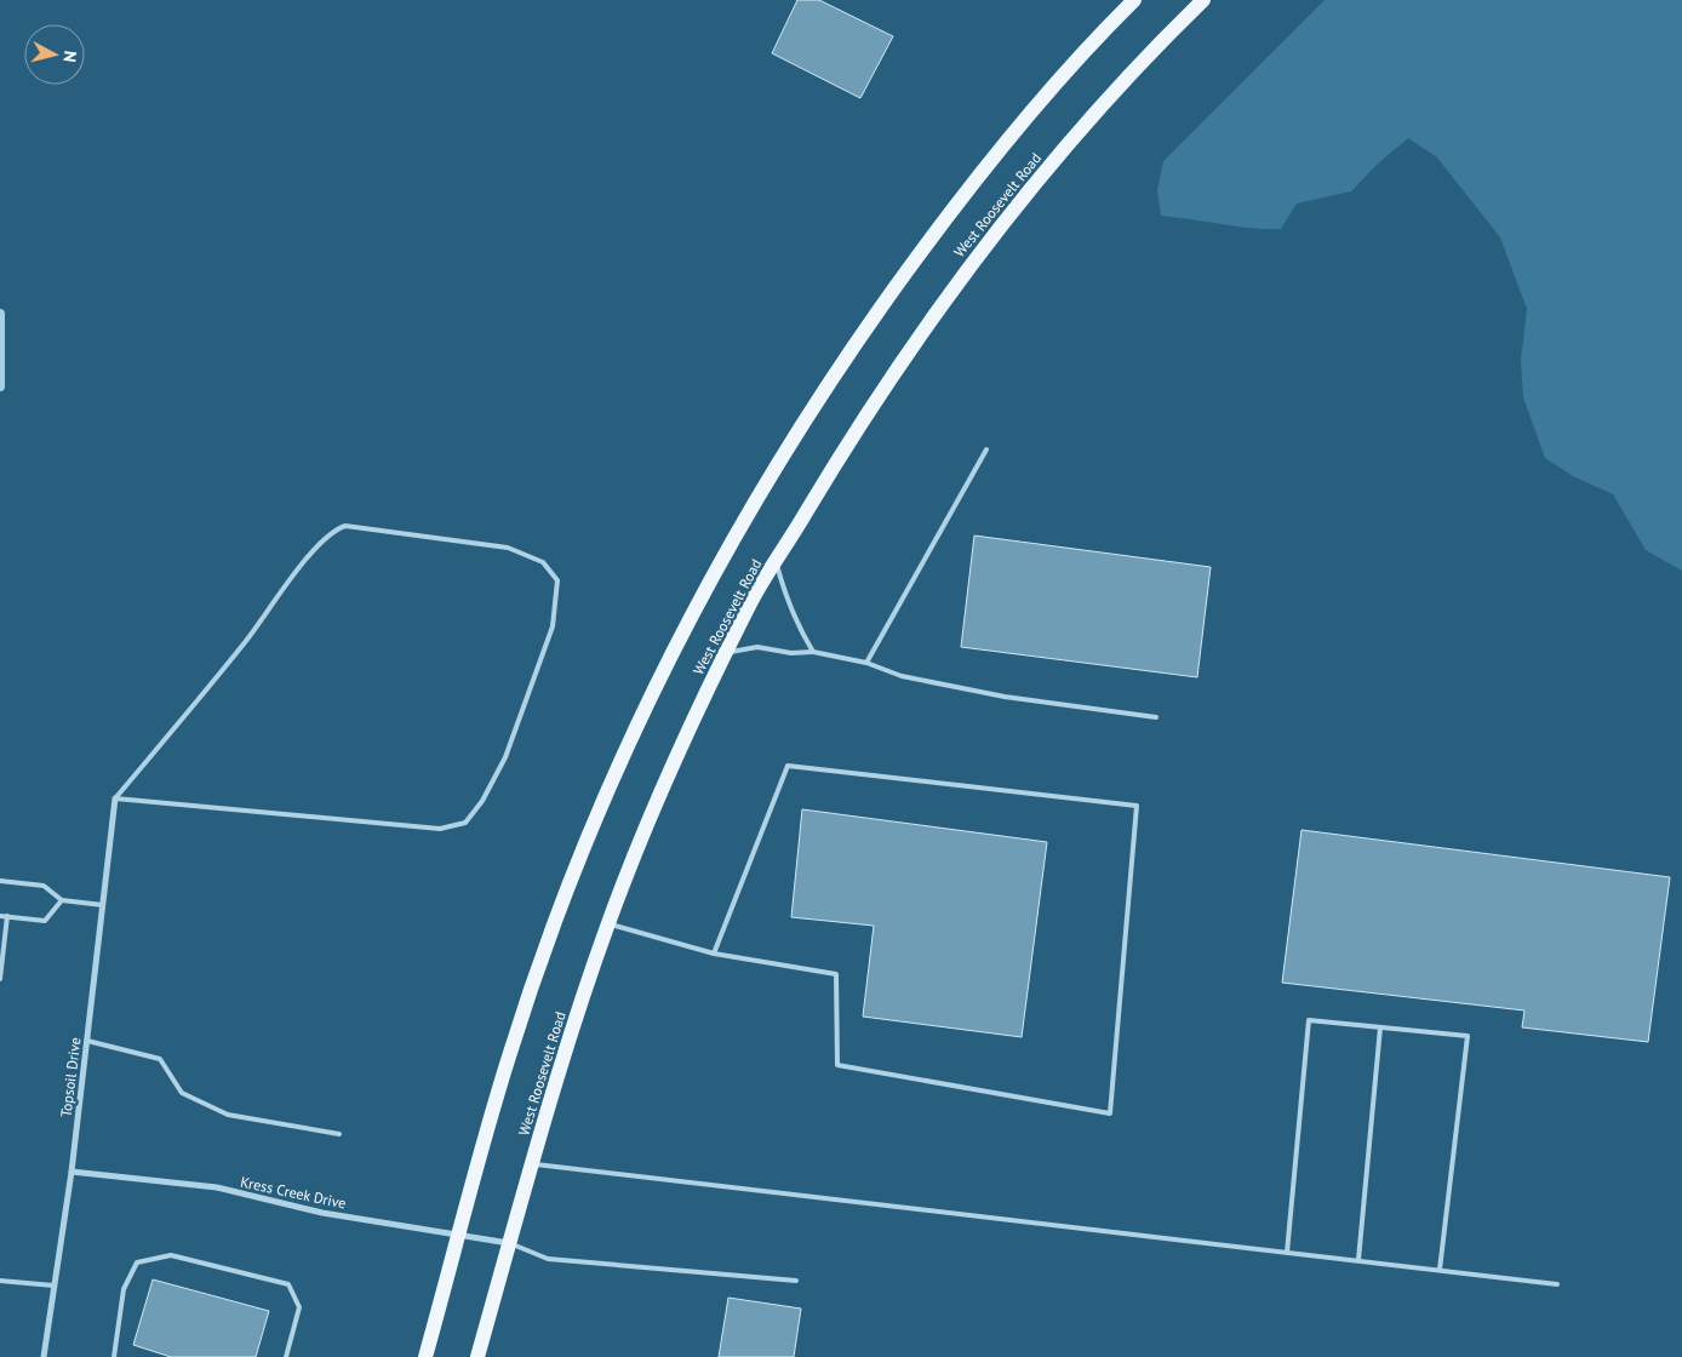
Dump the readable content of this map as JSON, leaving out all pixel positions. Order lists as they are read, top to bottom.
{
  "streets": {
    "main road": ["West Roosevelt Road"],
    "street": ["Topsoil Drive", "Kress Creek Drive"]
  },
  "crossings": [
    ["West Roosevelt Road", "Kress Creek Drive"],
    ["Topsoil Drive", "Kress Creek Drive"]
  ],
  "north": "right"
}
